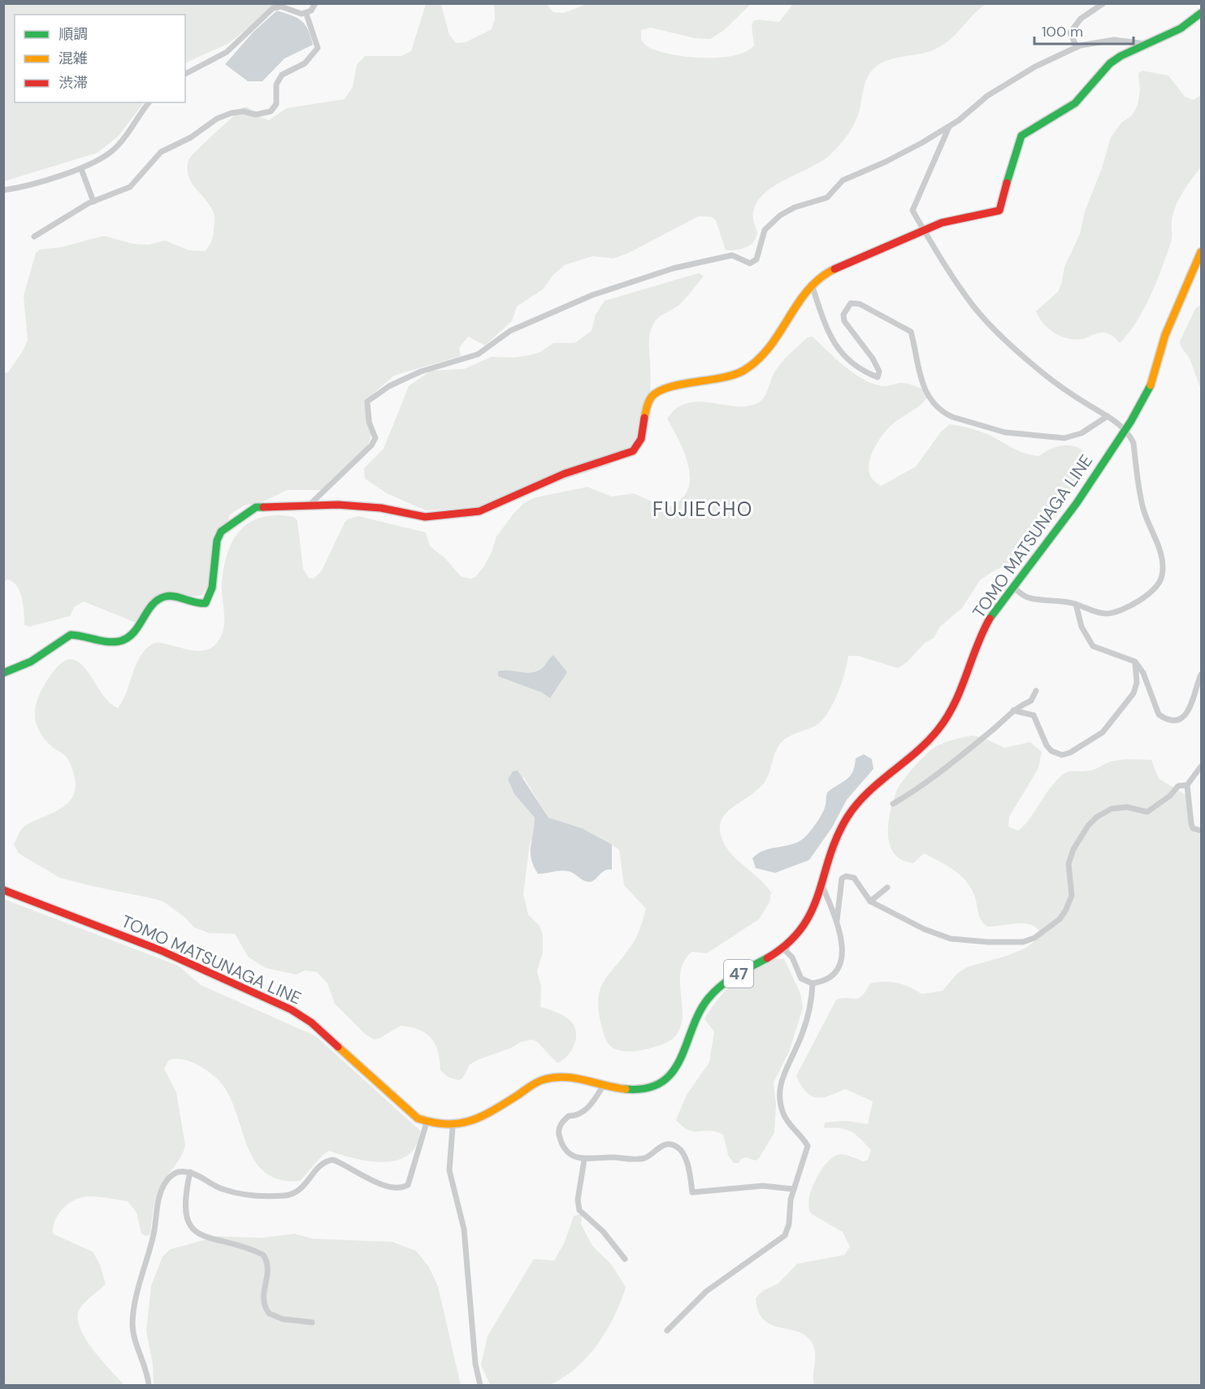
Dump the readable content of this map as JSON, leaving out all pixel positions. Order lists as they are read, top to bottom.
{
  "streets": {
    "main road": ["TOMO MATSUNAGA LINE", "47"]
  },
  "districts": ["FUJIECHO"],
  "legend": ["順調", "混雑", "渋滞"],
  "scale_bar": "100 m"
}
